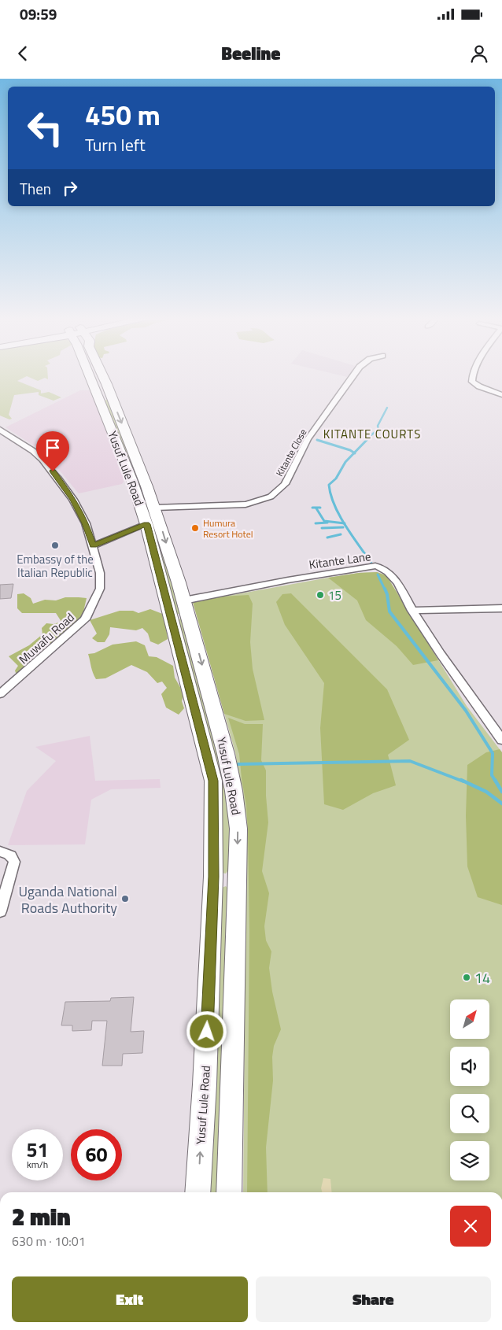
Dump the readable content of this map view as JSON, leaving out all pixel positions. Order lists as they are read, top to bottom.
{
  "streets": {
    "main road": ["Yusuf Lule Road"],
    "street": ["Kitante Close", "Kitante Lane", "Muwafu Road"]
  },
  "crossings": [
    ["Kitante Close", "Yusuf Lule Road"],
    ["Yusuf Lule Road", "Kitante Lane"]
  ],
  "districts": ["KITANTE COURTS"],
  "places": [
    "Humura Resort Hotel",
    "Embassy of the Italian Republic",
    "15",
    "Uganda National Roads Authority",
    "14"
  ],
  "north": "top right",
  "page": {
    "status": "09:59",
    "header": "Beeline",
    "turn": ["450 m", "Turn left"],
    "then": "Then",
    "speed": "51 km/h",
    "limit": "60",
    "heading": ["2 min", "630 m · 10:01"],
    "buttons": ["Exit", "Share"]
  }
}
